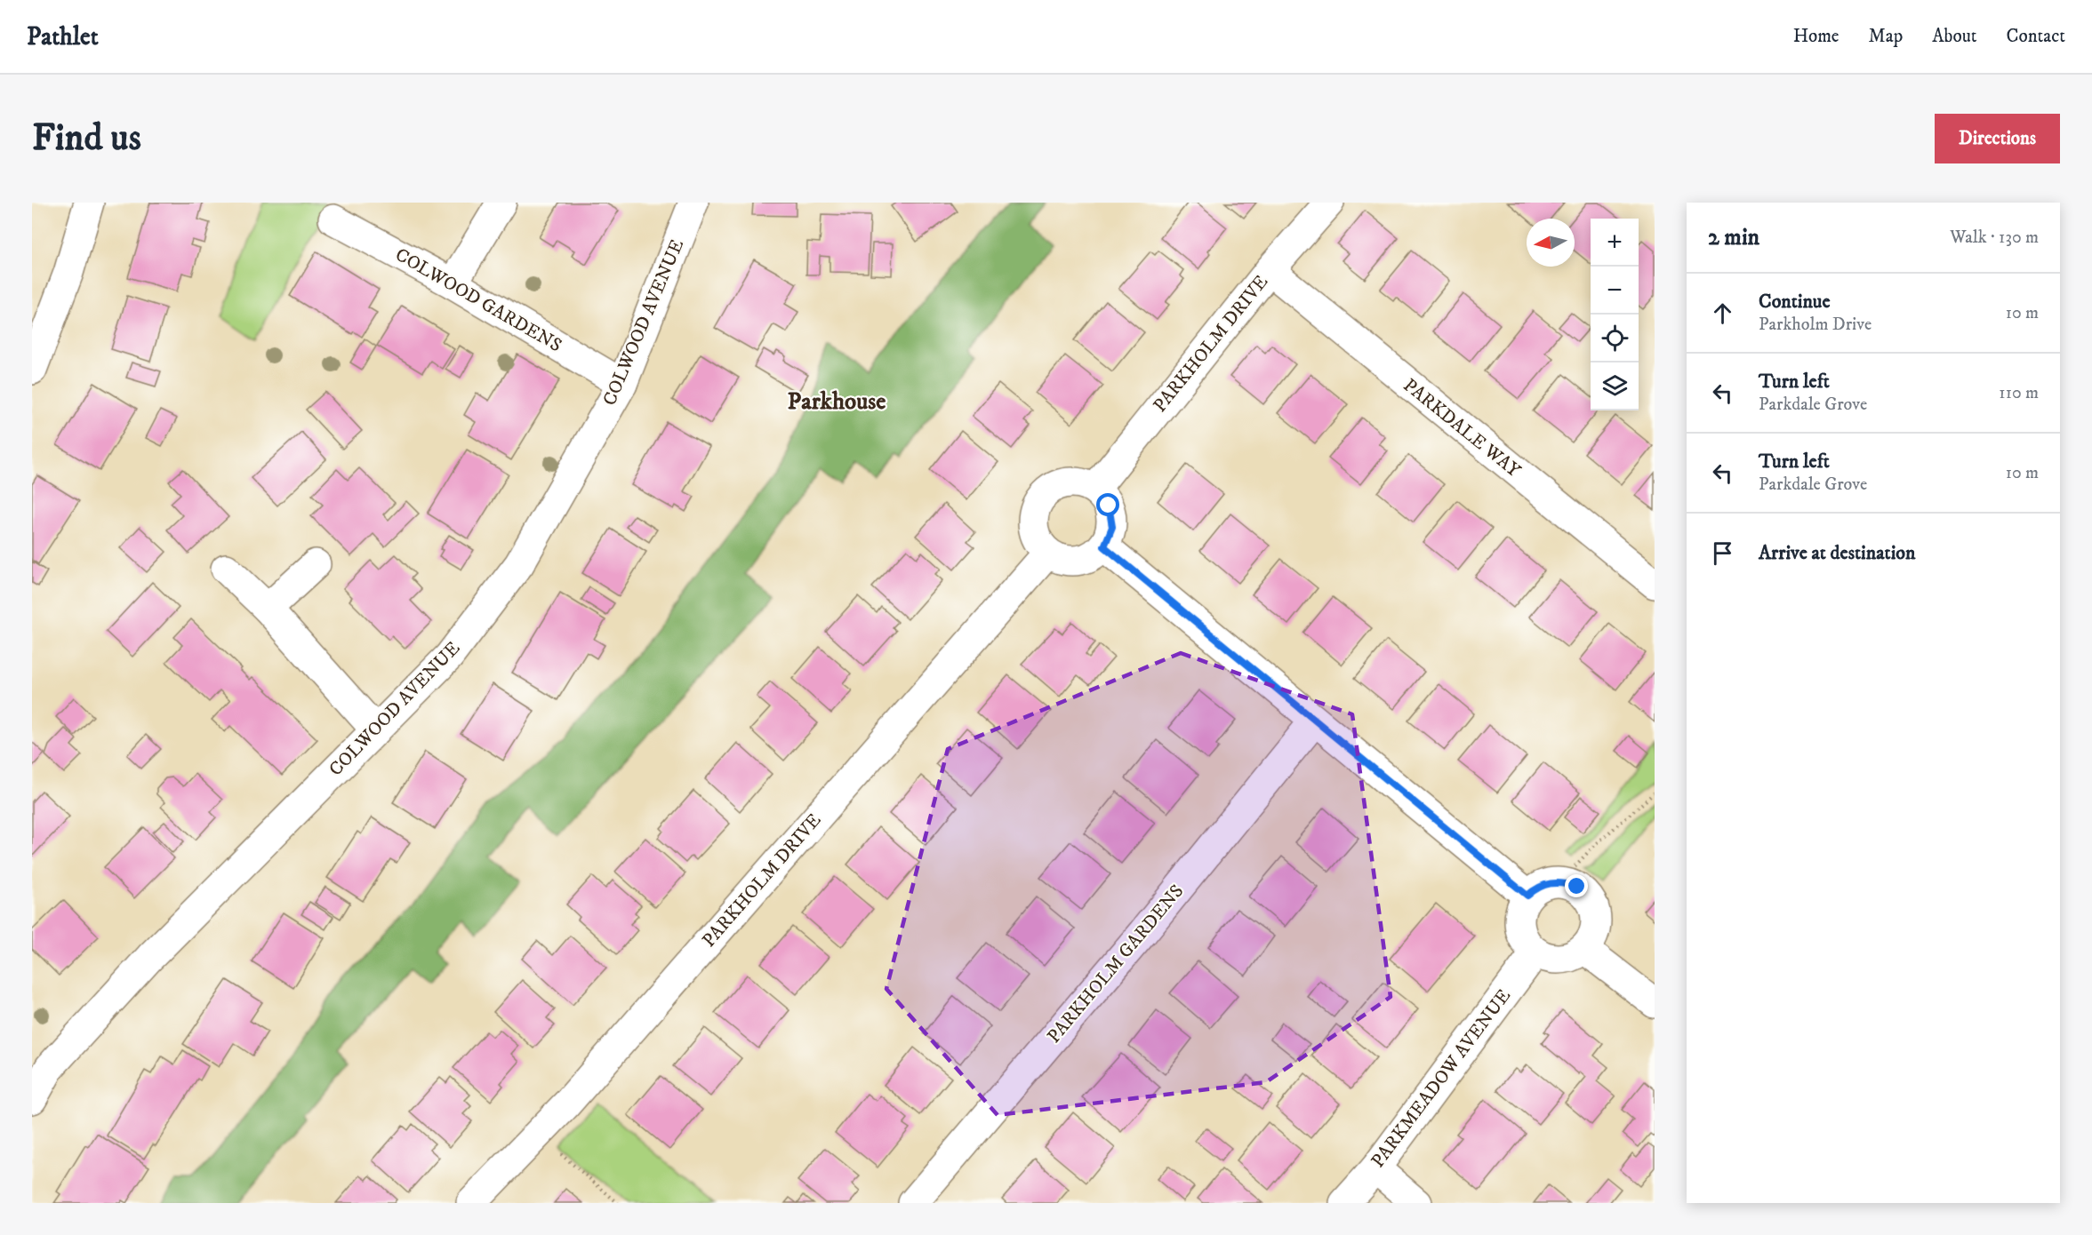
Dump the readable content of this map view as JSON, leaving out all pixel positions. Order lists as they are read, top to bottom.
{
  "streets": {
    "street": [
      "COLWOOD GARDENS",
      "COLWOOD AVENUE",
      "PARKHOLM DRIVE",
      "PARKDALE WAY",
      "PARKHOLM GARDENS",
      "PARKMEADOW AVENUE"
    ]
  },
  "crossings": [
    ["COLWOOD GARDENS", "COLWOOD AVENUE"],
    ["PARKHOLM DRIVE", "PARKDALE WAY"]
  ],
  "districts": ["Parkhouse"],
  "north": "left",
  "page": {
    "header": "Pathlet",
    "nav": [
      "Home",
      "Map",
      "About",
      "Contact"
    ],
    "buttons": "Directions",
    "title": "Find us",
    "heading": ["2 min", "Walk · 130 m"],
    "map_buttons": ["+", "−"],
    "list": [
      ["Continue", "Parkholm Drive", "10 m"],
      ["Turn left", "Parkdale Grove", "110 m"],
      ["Turn left", "Parkdale Grove", "10 m"],
      "Arrive at destination"
    ]
  }
}
